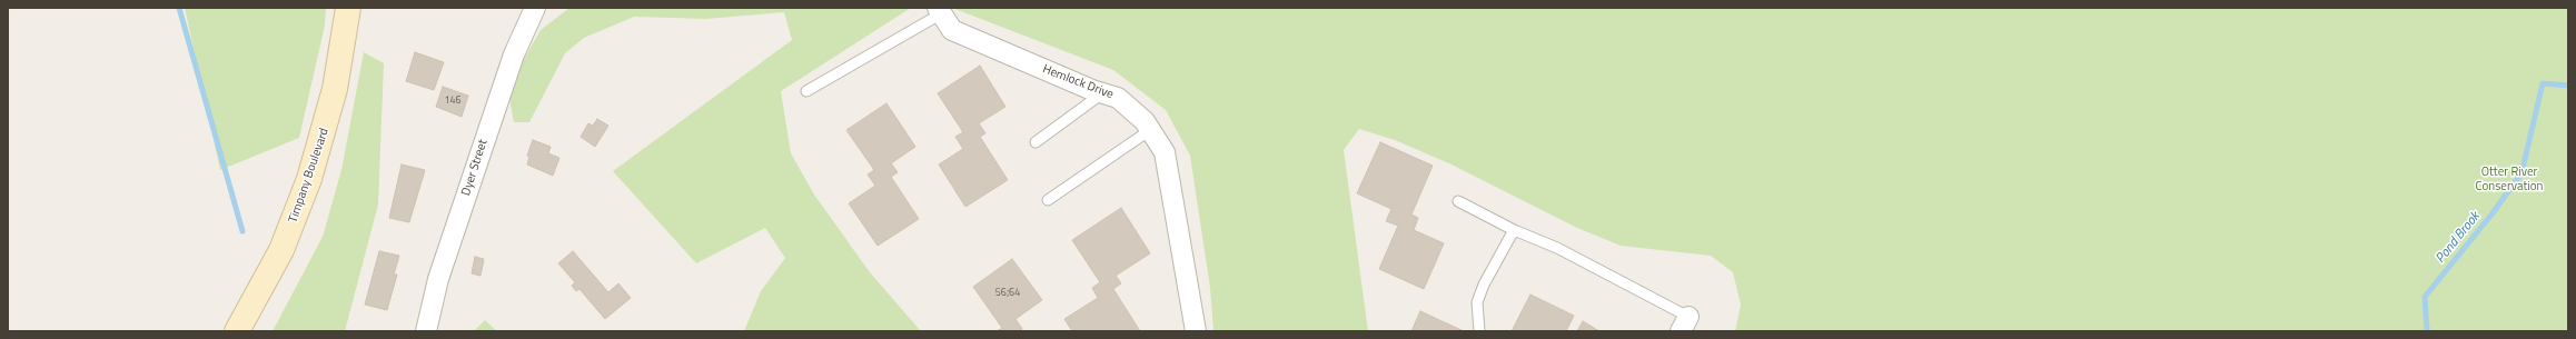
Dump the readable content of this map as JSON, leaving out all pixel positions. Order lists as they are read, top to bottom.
{
  "streets": {
    "main road": ["Timpany Boulevard"],
    "street": ["Hemlock Drive", "Dyer Street"]
  },
  "water": ["Pond Brook"],
  "parks": ["Otter River Conservation"],
  "house_numbers": ["146", "56;64"]
}
